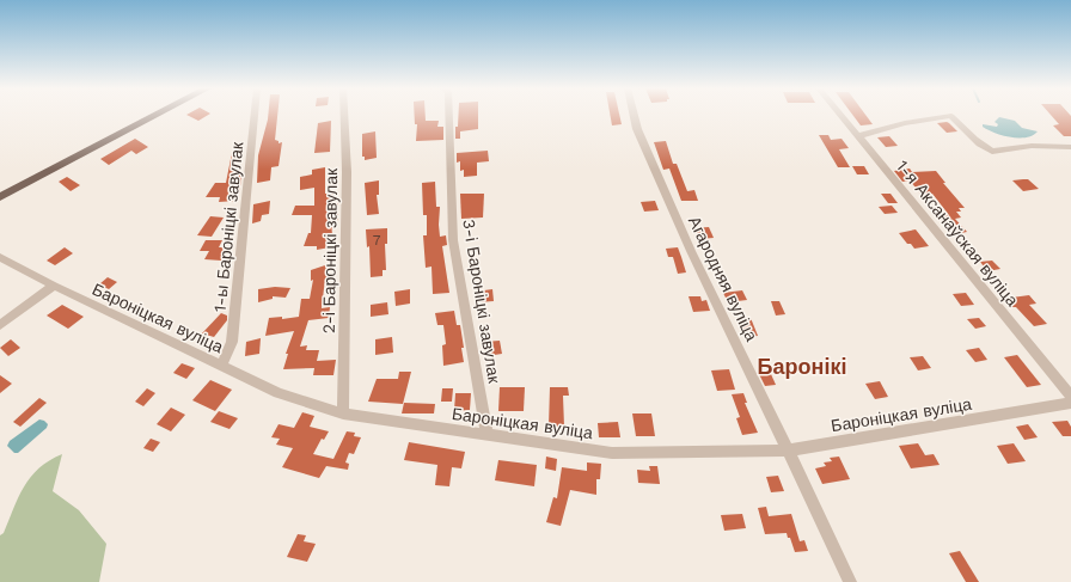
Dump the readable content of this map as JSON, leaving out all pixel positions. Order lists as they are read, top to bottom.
{
  "streets": {
    "street": [
      "1-ы Бароніцкі завулак",
      "1-я Аксанаўская вуліца",
      "2-і Бароніцкі завулак",
      "Агародняя вуліца",
      "3-і Бароніцкі завулак",
      "Бароніцкая вуліца"
    ]
  },
  "crossings": [
    ["1-ы Бароніцкі завулак", "Бароніцкая вуліца"],
    ["2-і Бароніцкі завулак", "Бароніцкая вуліца"],
    ["Агародняя вуліца", "Бароніцкая вуліца"],
    ["3-і Бароніцкі завулак", "Бароніцкая вуліца"]
  ],
  "districts": ["Баронікі"],
  "house_numbers": ["7"]
}
